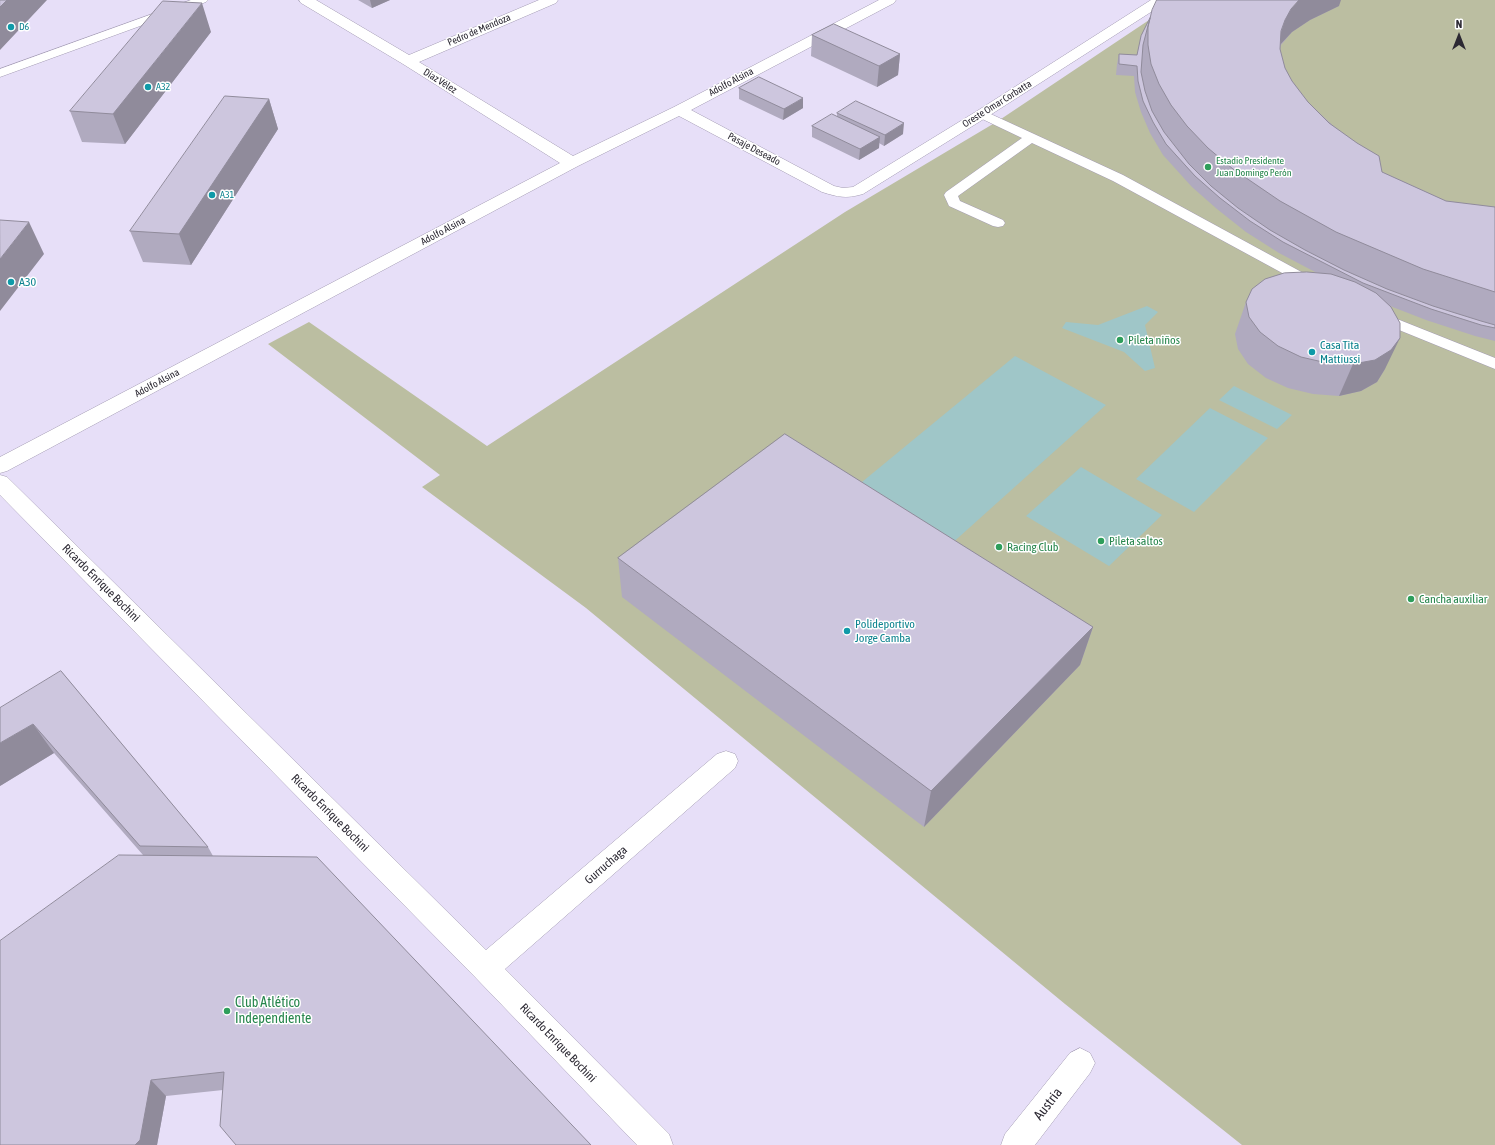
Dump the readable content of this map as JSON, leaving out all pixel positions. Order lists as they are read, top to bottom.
{
  "streets": {
    "street": [
      "Pedro de Mendoza",
      "Díaz Vélez",
      "Adolfo Alsina",
      "Oreste Omar Corbatta",
      "Pasaje Deseado",
      "Ricardo Enrique Bochini",
      "Gurruchaga",
      "Austria"
    ]
  },
  "crossings": [
    ["Pedro de Mendoza", "Díaz Vélez"],
    ["Díaz Vélez", "Adolfo Alsina"],
    ["Adolfo Alsina", "Pasaje Deseado"],
    ["Oreste Omar Corbatta", "Pasaje Deseado"],
    ["Ricardo Enrique Bochini", "Gurruchaga"]
  ],
  "places": [
    "D6",
    "A32",
    "Estadio Presidente Juan Domingo Perón",
    "A31",
    "A30",
    "Pileta niños",
    "Casa Tita Mattiussi",
    "Pileta saltos",
    "Racing Club",
    "Cancha auxiliar",
    "Polideportivo Jorge Camba",
    "Club Atlético Independiente"
  ],
  "north": "top"
}
